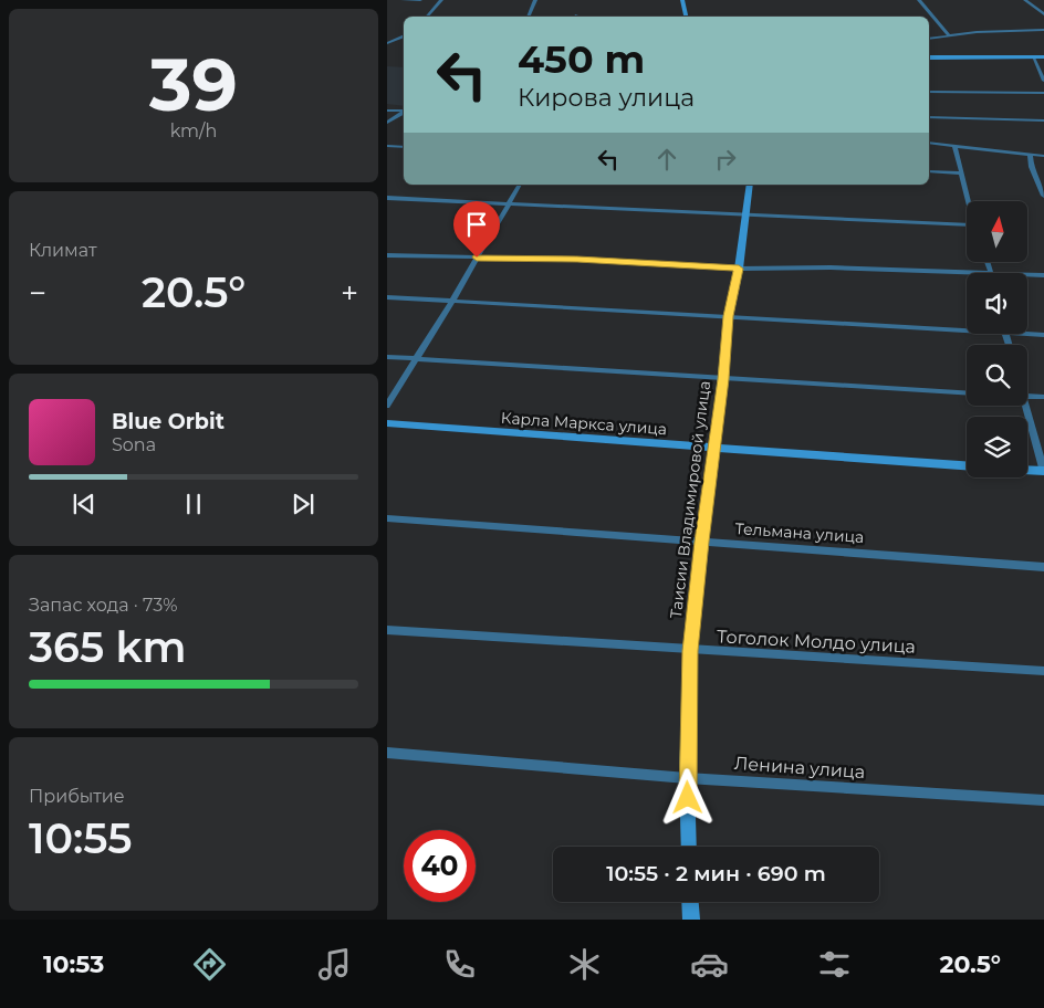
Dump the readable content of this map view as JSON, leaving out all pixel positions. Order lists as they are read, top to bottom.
{
  "streets": {
    "street": [
      "Карла Маркса улица",
      "Таисии Владимировой улица",
      "Тельмана улица",
      "Тоголок Молдо улица",
      "Ленина улица"
    ]
  },
  "crossings": [
    ["Карла Маркса улица", "Таисии Владимировой улица"],
    ["Таисии Владимировой улица", "Тельмана улица"],
    ["Таисии Владимировой улица", "Тоголок Молдо улица"],
    ["Таисии Владимировой улица", "Ленина улица"]
  ],
  "north": "top",
  "page": {
    "tile": [
      ["39", "km/h"],
      "Климат",
      ["Запас хода · 73%", "365 km"],
      ["Прибытие", "10:55"]
    ],
    "turn": ["450 m", "Кирова улица"],
    "heat": ["−", "20.5°", "+"],
    "song": ["Blue Orbit", "Sona"],
    "limit": "40",
    "trip": "10:55 · 2 мин · 690 m",
    "tabs": ["10:53", "20.5°"]
  }
}
